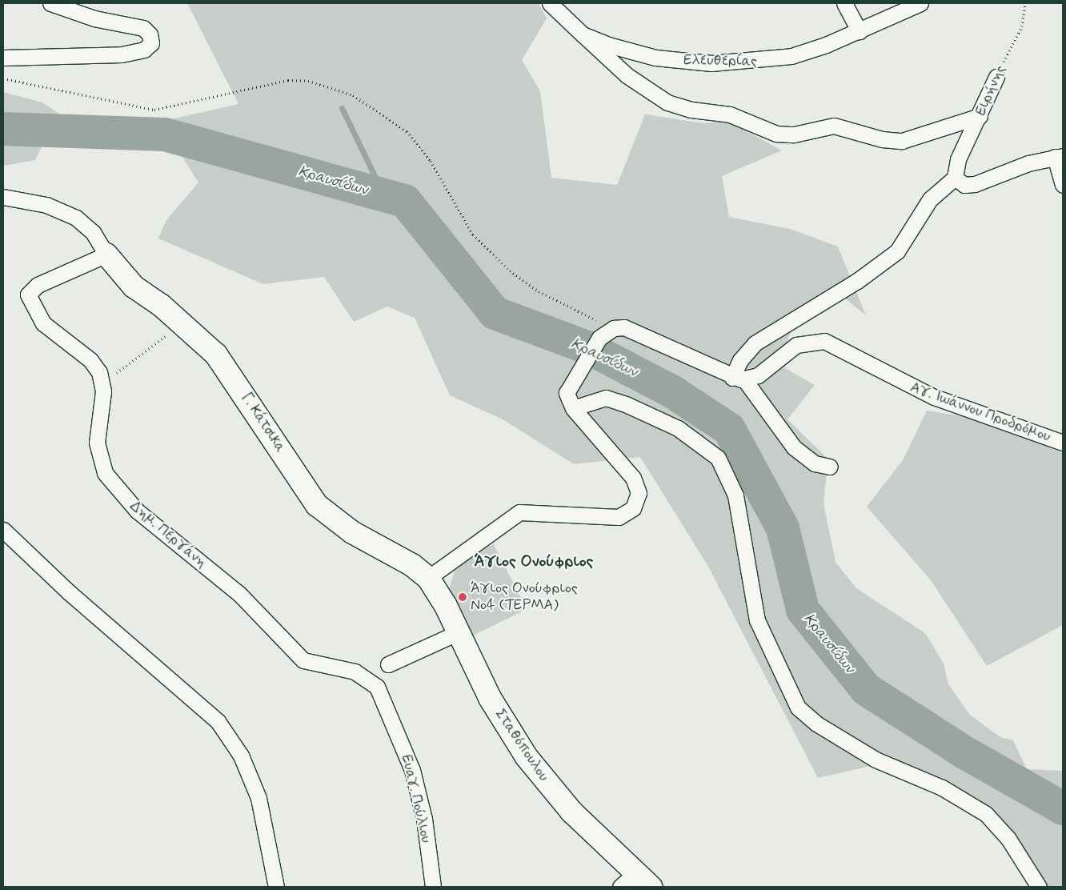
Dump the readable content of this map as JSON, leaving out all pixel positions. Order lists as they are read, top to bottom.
{
  "streets": {
    "street": [
      "Ελευθερίας",
      "Ειρήνης",
      "Αγ. Ιωάννου Προδρόμου",
      "Γ. Κάτσικα",
      "Δημ. Περγάνη",
      "Σταθόπουλου",
      "Ευαγ. Πούλιου"
    ]
  },
  "crossings": [
    ["Γ. Κάτσικα", "Σταθόπουλου"],
    ["Δημ. Περγάνη", "Ευαγ. Πούλιου"]
  ],
  "districts": ["Άγιος Ονούφριος"],
  "water": ["Κραυσίδων"],
  "places": ["Άγιος Ονούφριος Νο4 (ΤΕΡΜΑ)"]
}
